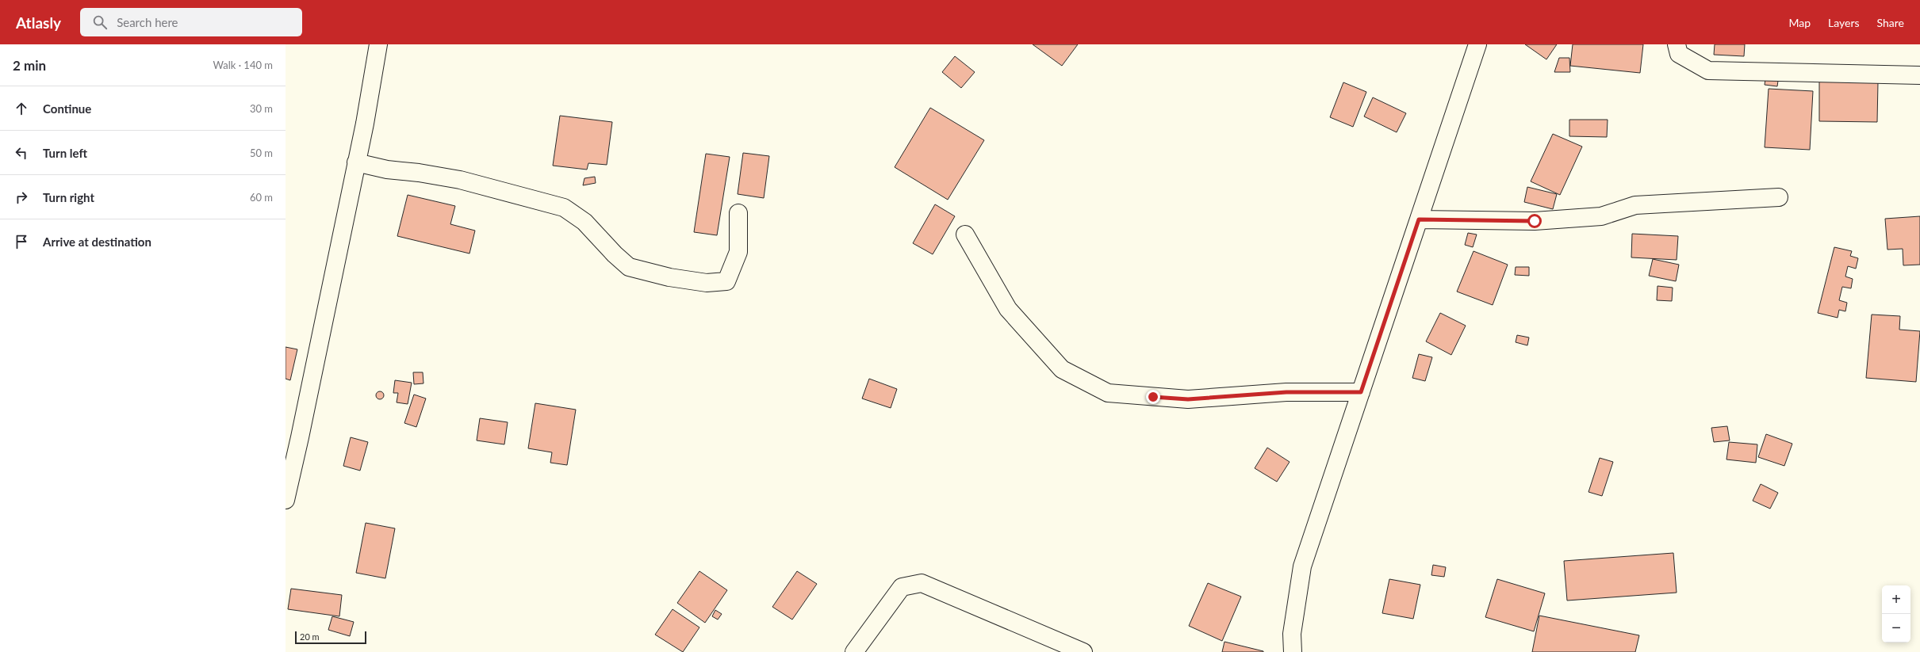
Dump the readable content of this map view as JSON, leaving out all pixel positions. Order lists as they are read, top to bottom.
{
  "scale_bar": "20 m",
  "page": {
    "header": "Atlasly",
    "search": "Search here",
    "nav": ["Map", "Layers", "Share"],
    "heading": ["2 min", "Walk · 140 m"],
    "list": [
      ["Continue", "30 m"],
      ["Turn left", "50 m"],
      ["Turn right", "60 m"],
      "Arrive at destination"
    ],
    "map_buttons": ["+", "−"],
    "scale": "20 m"
  }
}
